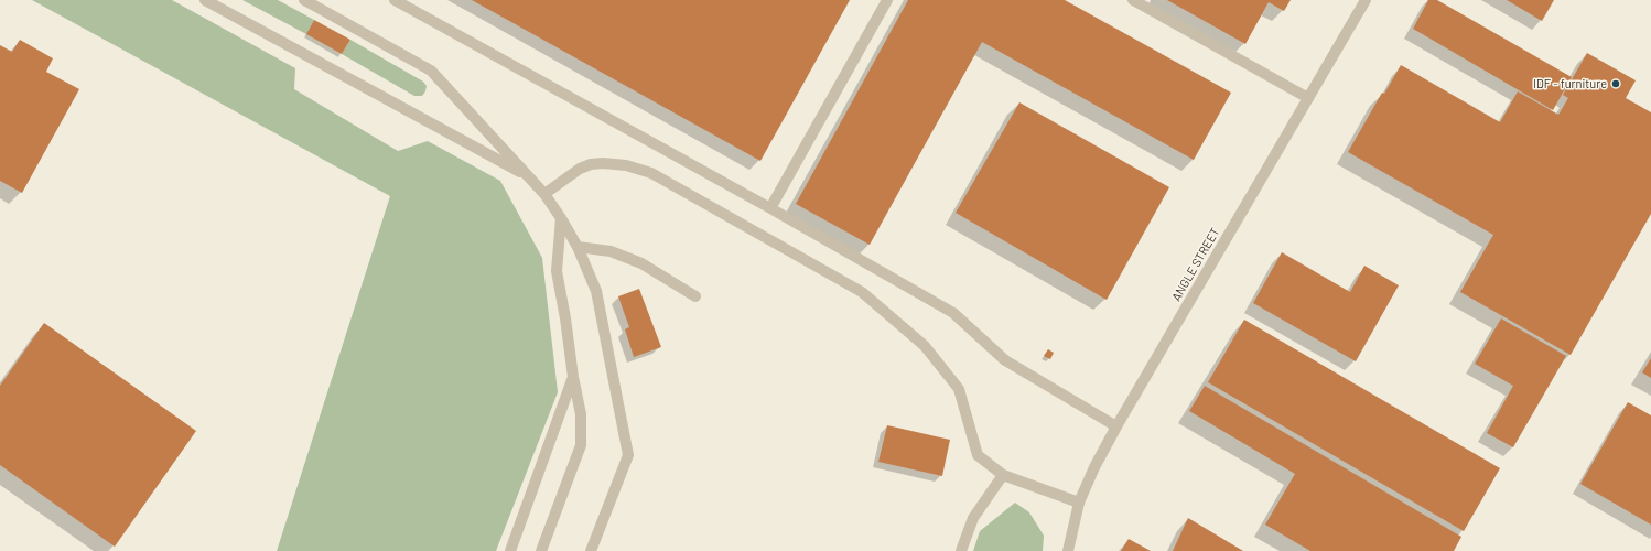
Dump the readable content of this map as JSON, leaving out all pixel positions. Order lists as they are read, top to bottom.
{
  "streets": {
    "street": ["ANGLE STREET"]
  },
  "places": ["IDF - furniture"]
}
